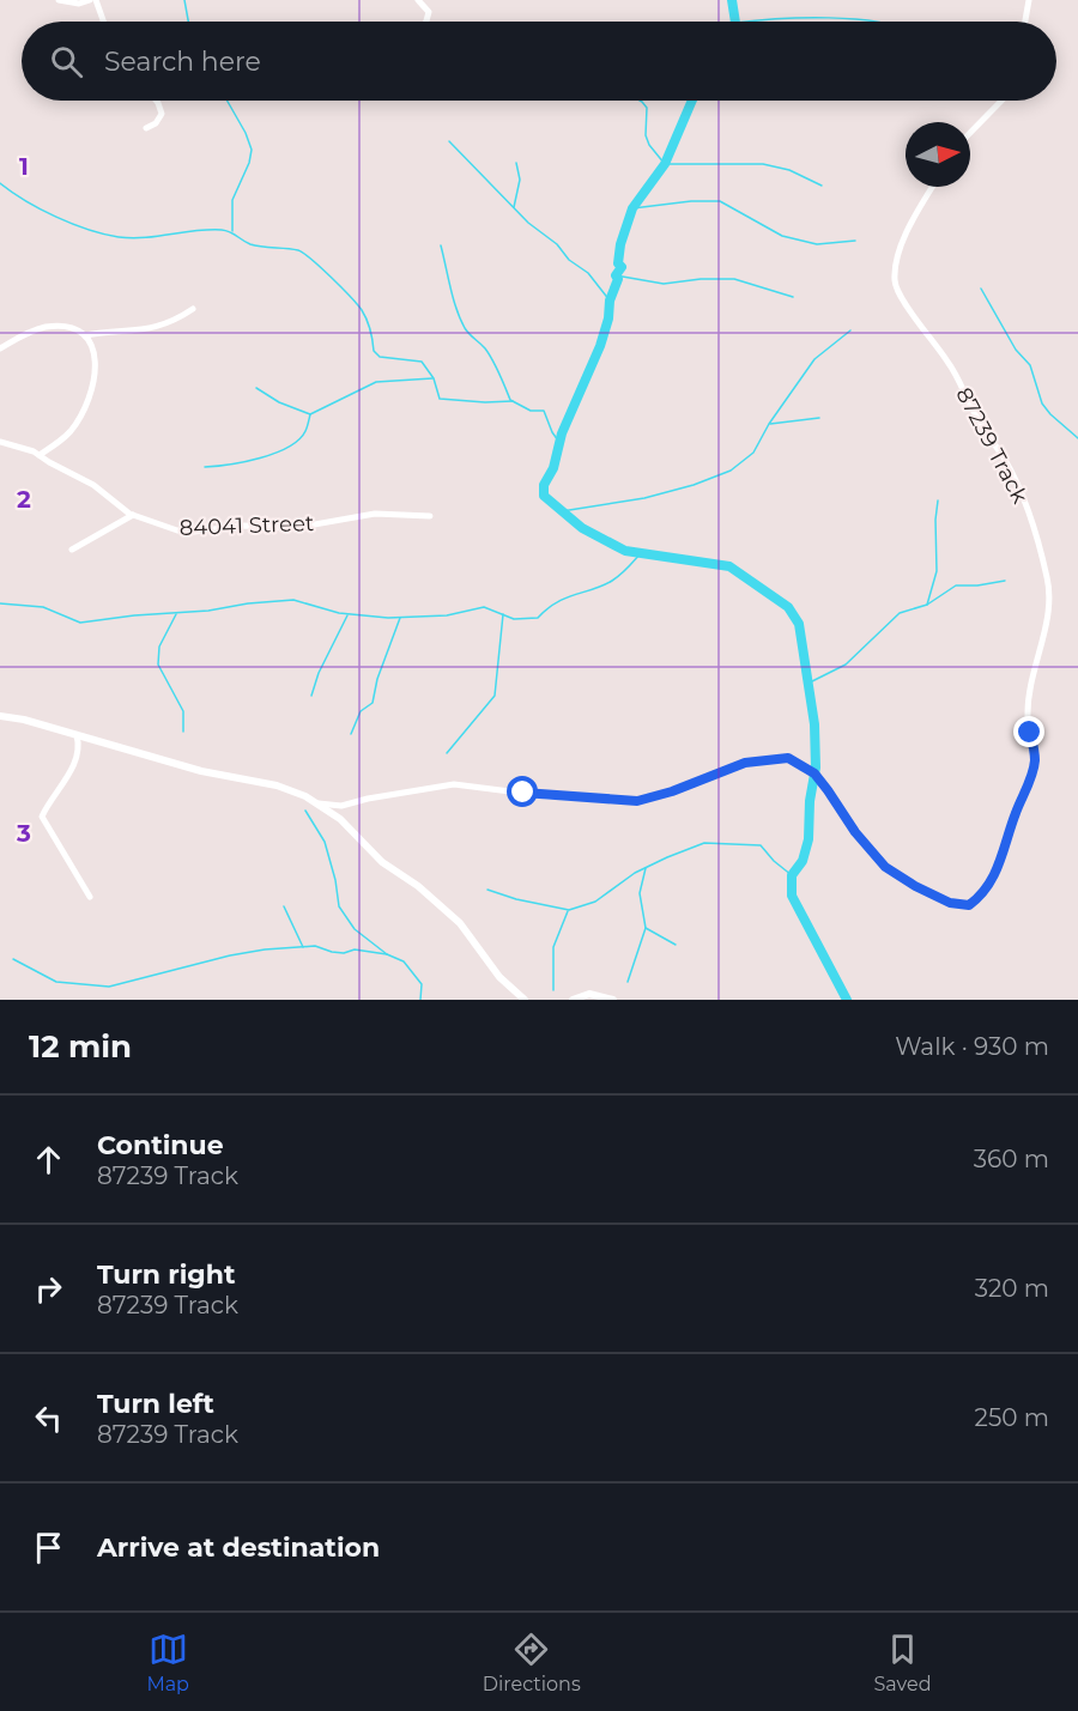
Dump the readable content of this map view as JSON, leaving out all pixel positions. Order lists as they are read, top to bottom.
{
  "streets": {
    "street": ["87239 Track", "84041 Street"]
  },
  "north": "right",
  "page": {
    "search": "Search here",
    "heading": ["12 min", "Walk · 930 m"],
    "list": [
      ["Continue", "87239 Track", "360 m"],
      ["Turn right", "87239 Track", "320 m"],
      ["Turn left", "87239 Track", "250 m"],
      "Arrive at destination"
    ],
    "nav": ["Map", "Directions", "Saved"]
  },
  "grid": {
    "rows": ["1", "2", "3"]
  }
}
